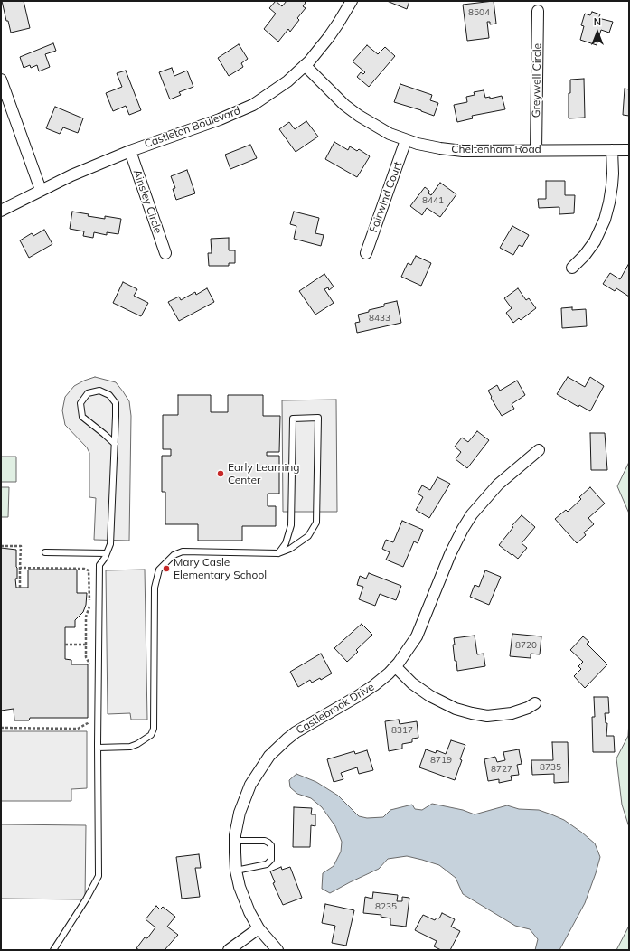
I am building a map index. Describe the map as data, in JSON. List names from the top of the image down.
{
  "streets": {
    "street": [
      "Greywell Circle",
      "Castleton Boulevard",
      "Cheltenham Road",
      "Fairwind Court",
      "Ainsley Circle",
      "Castlebrook Drive"
    ]
  },
  "crossings": [
    ["Greywell Circle", "Cheltenham Road"],
    ["Castleton Boulevard", "Cheltenham Road"],
    ["Castleton Boulevard", "Ainsley Circle"],
    ["Cheltenham Road", "Fairwind Court"]
  ],
  "places": ["Early Learning Center", "Mary Casle Elementary School"],
  "house_numbers": [
    "8504",
    "8441",
    "8433",
    "8720",
    "8317",
    "8719",
    "8735",
    "8727",
    "8235"
  ],
  "north": "top"
}
